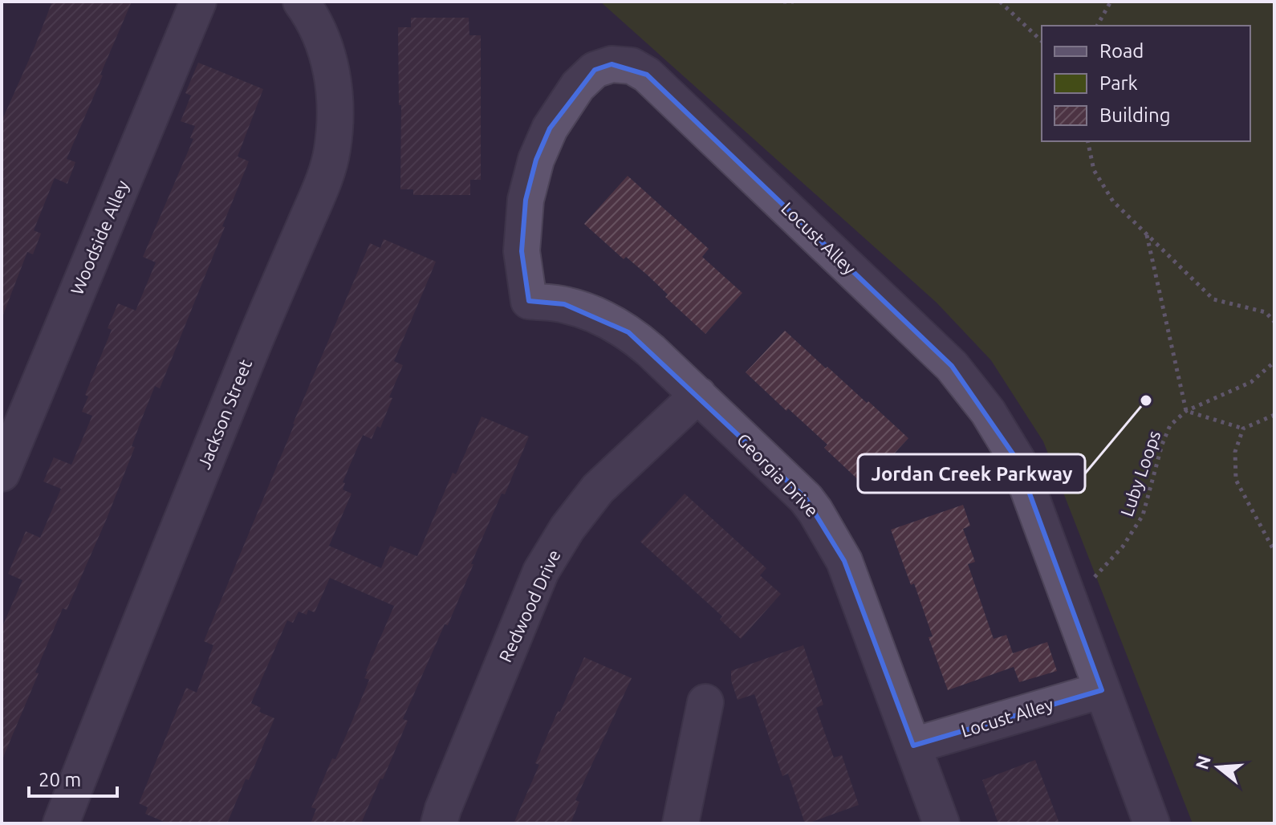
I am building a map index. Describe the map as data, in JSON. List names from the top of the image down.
{
  "streets": {
    "street": [
      "Woodside Alley",
      "Locust Alley",
      "Jackson Street",
      "Georgia Drive",
      "Redwood Drive"
    ],
    "path": ["Luby Loops"]
  },
  "crossings": [
    ["Locust Alley", "Luby Loops"],
    ["Locust Alley", "Georgia Drive"],
    ["Georgia Drive", "Redwood Drive"]
  ],
  "places": ["Jordan Creek Parkway"],
  "legend": ["Road", "Park", "Building"],
  "scale_bar": "20 m",
  "north": "left"
}
